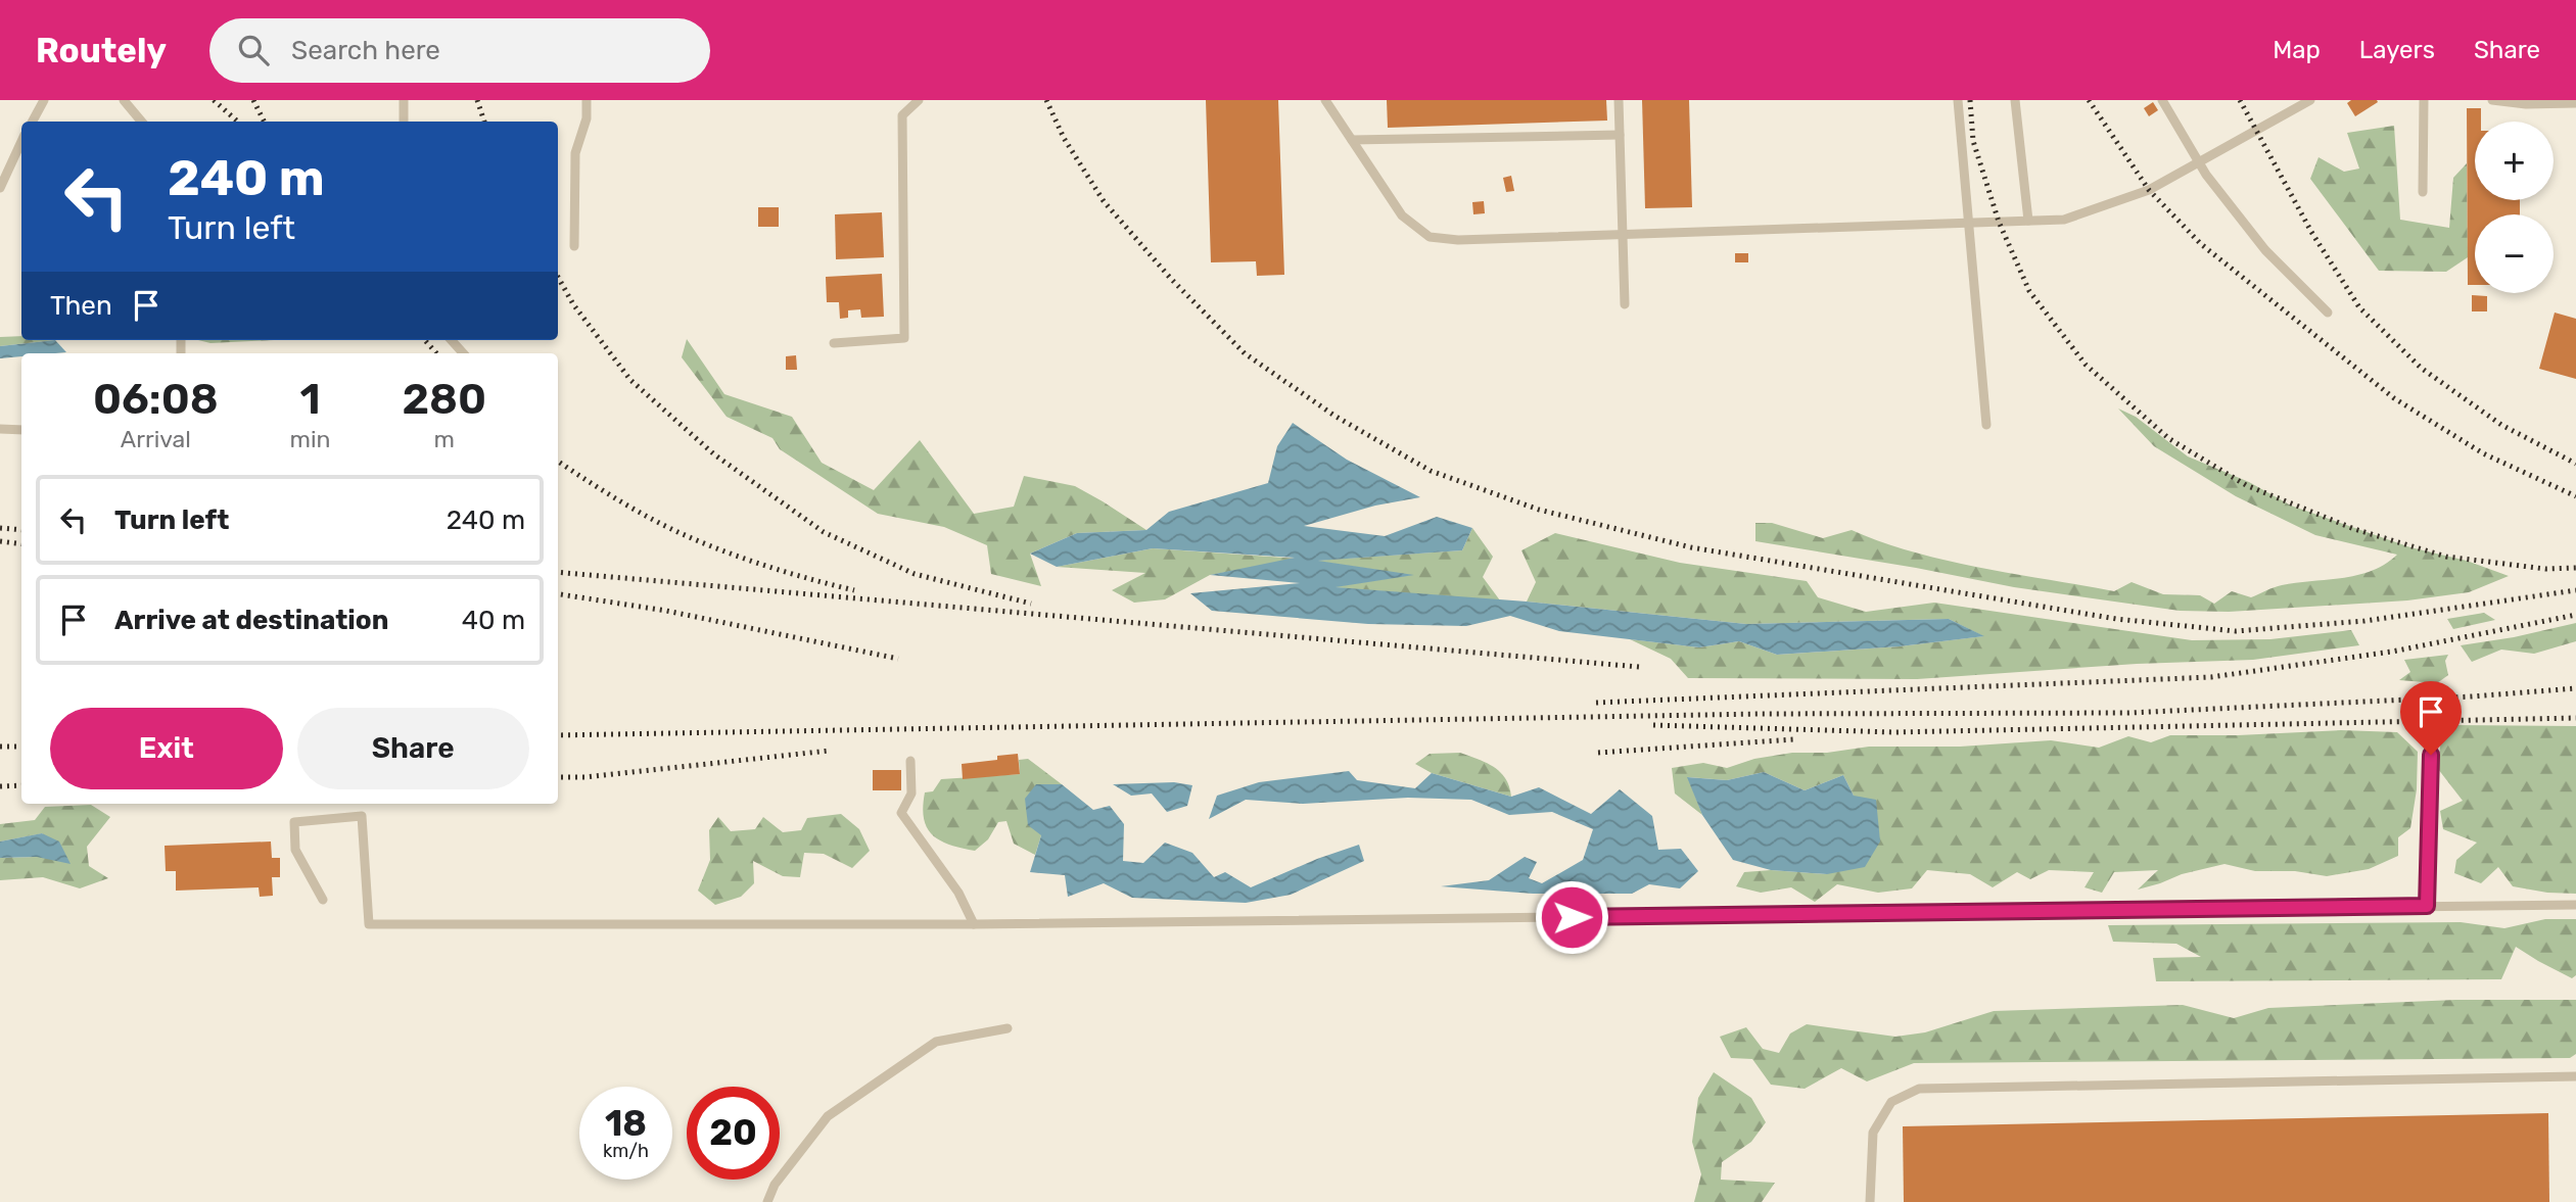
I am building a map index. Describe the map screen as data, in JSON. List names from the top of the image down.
{
  "page": {
    "header": "Routely",
    "search": "Search here",
    "nav": ["Map", "Layers", "Share"],
    "map_buttons": ["+", "−"],
    "turn": ["240 m", "Turn left"],
    "then": "Then",
    "eta": [
      "06:08",
      "Arrival",
      "1",
      "min",
      "280",
      "m"
    ],
    "list": [
      {
        "name": "Turn left",
        "value": "240 m"
      },
      {
        "name": "Arrive at destination",
        "value": "40 m"
      }
    ],
    "buttons": ["Exit", "Share"],
    "speed": "18 km/h",
    "limit": "20"
  }
}
